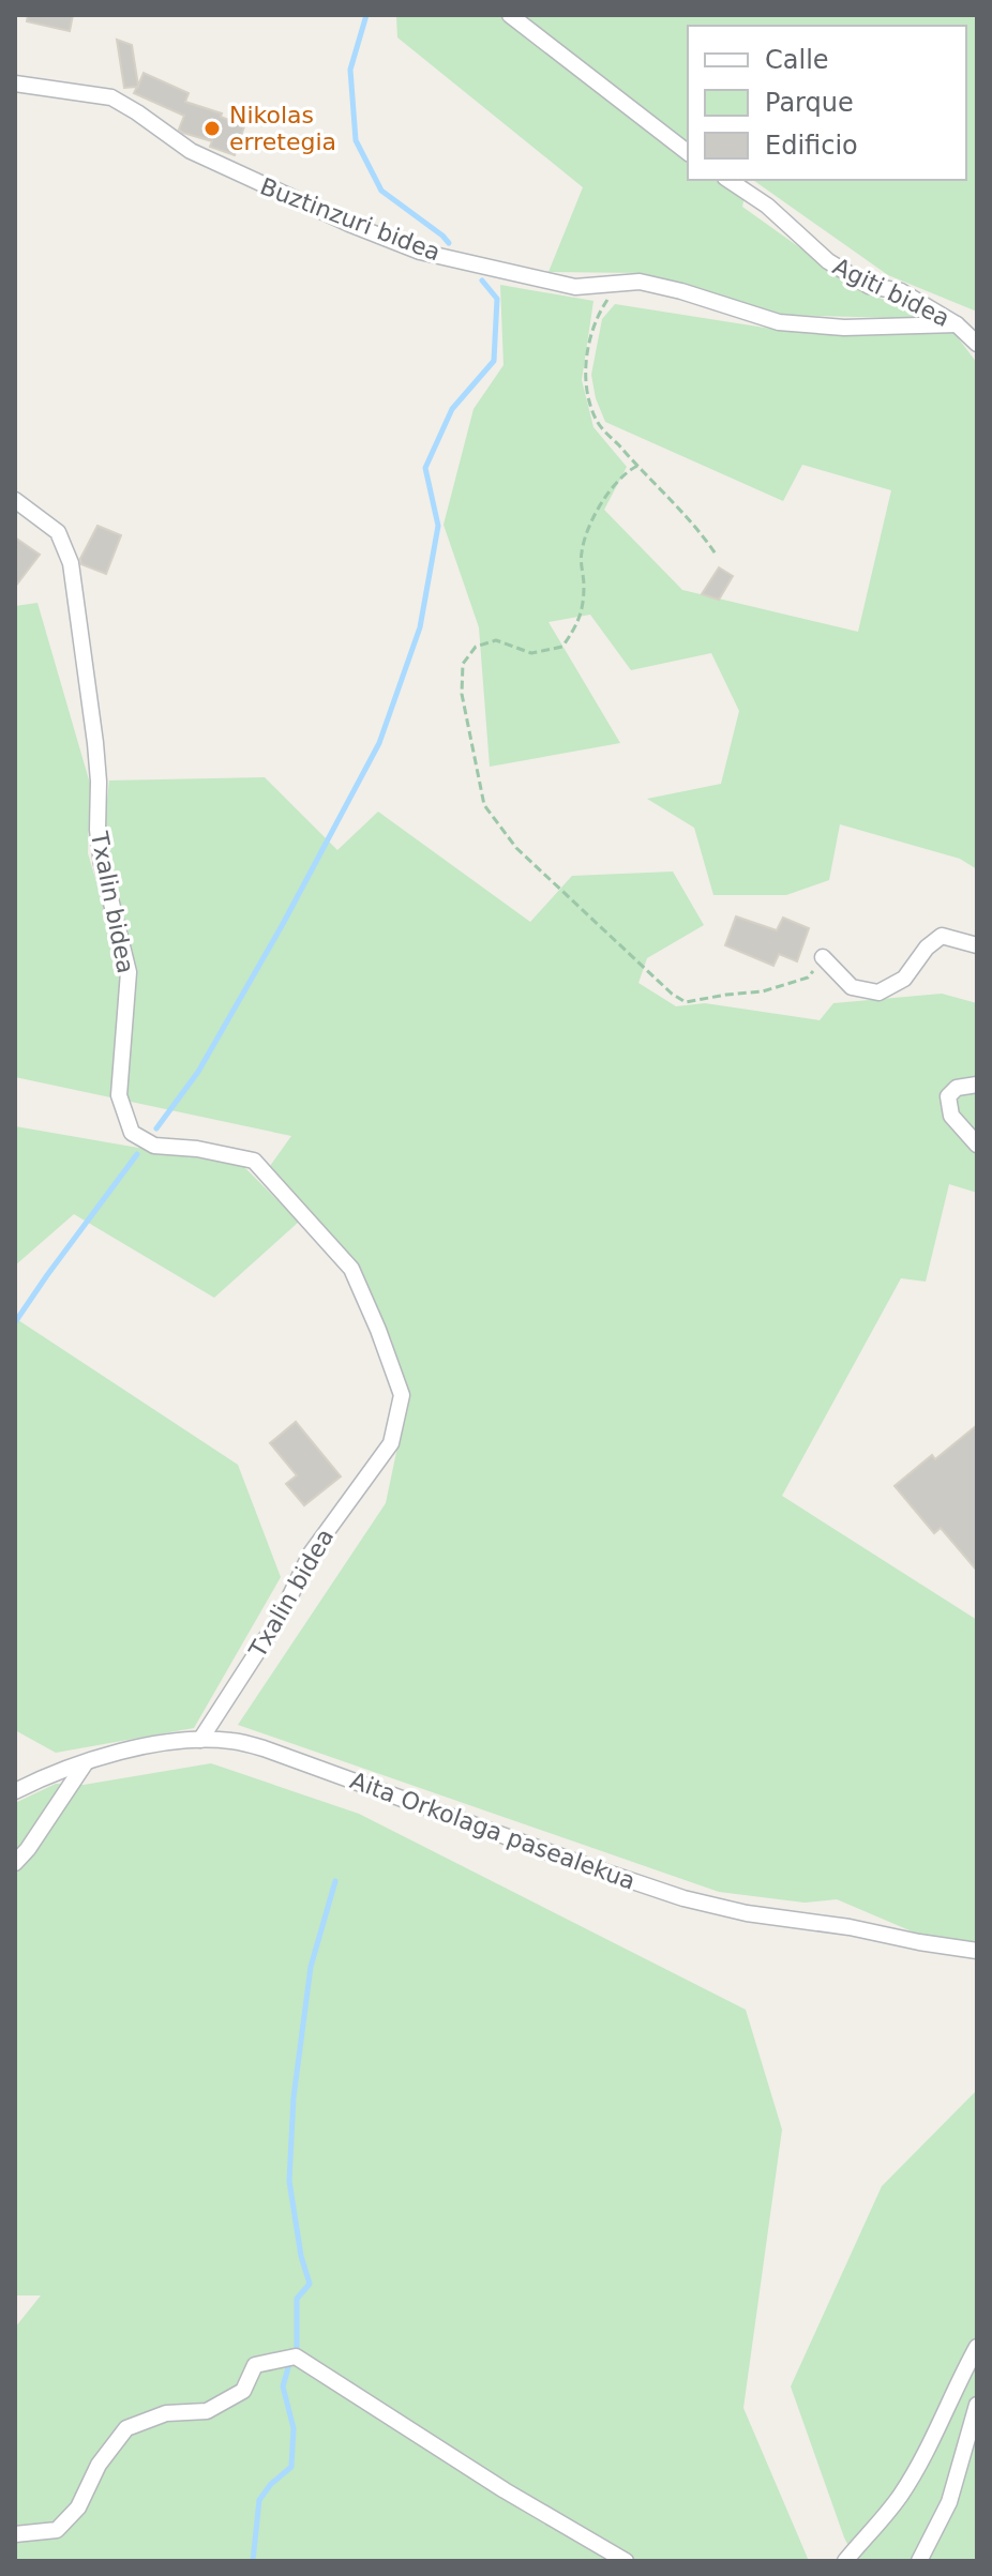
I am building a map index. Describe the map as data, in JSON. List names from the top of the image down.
{
  "streets": {
    "street": [
      "Buztinzuri bidea",
      "Agiti bidea",
      "Txalin bidea",
      "Aita Orkolaga pasealekua"
    ]
  },
  "crossings": [
    ["Buztinzuri bidea", "Agiti bidea"],
    ["Txalin bidea", "Aita Orkolaga pasealekua"]
  ],
  "places": ["Nikolas erretegia"],
  "legend": ["Calle", "Parque", "Edificio"]
}
